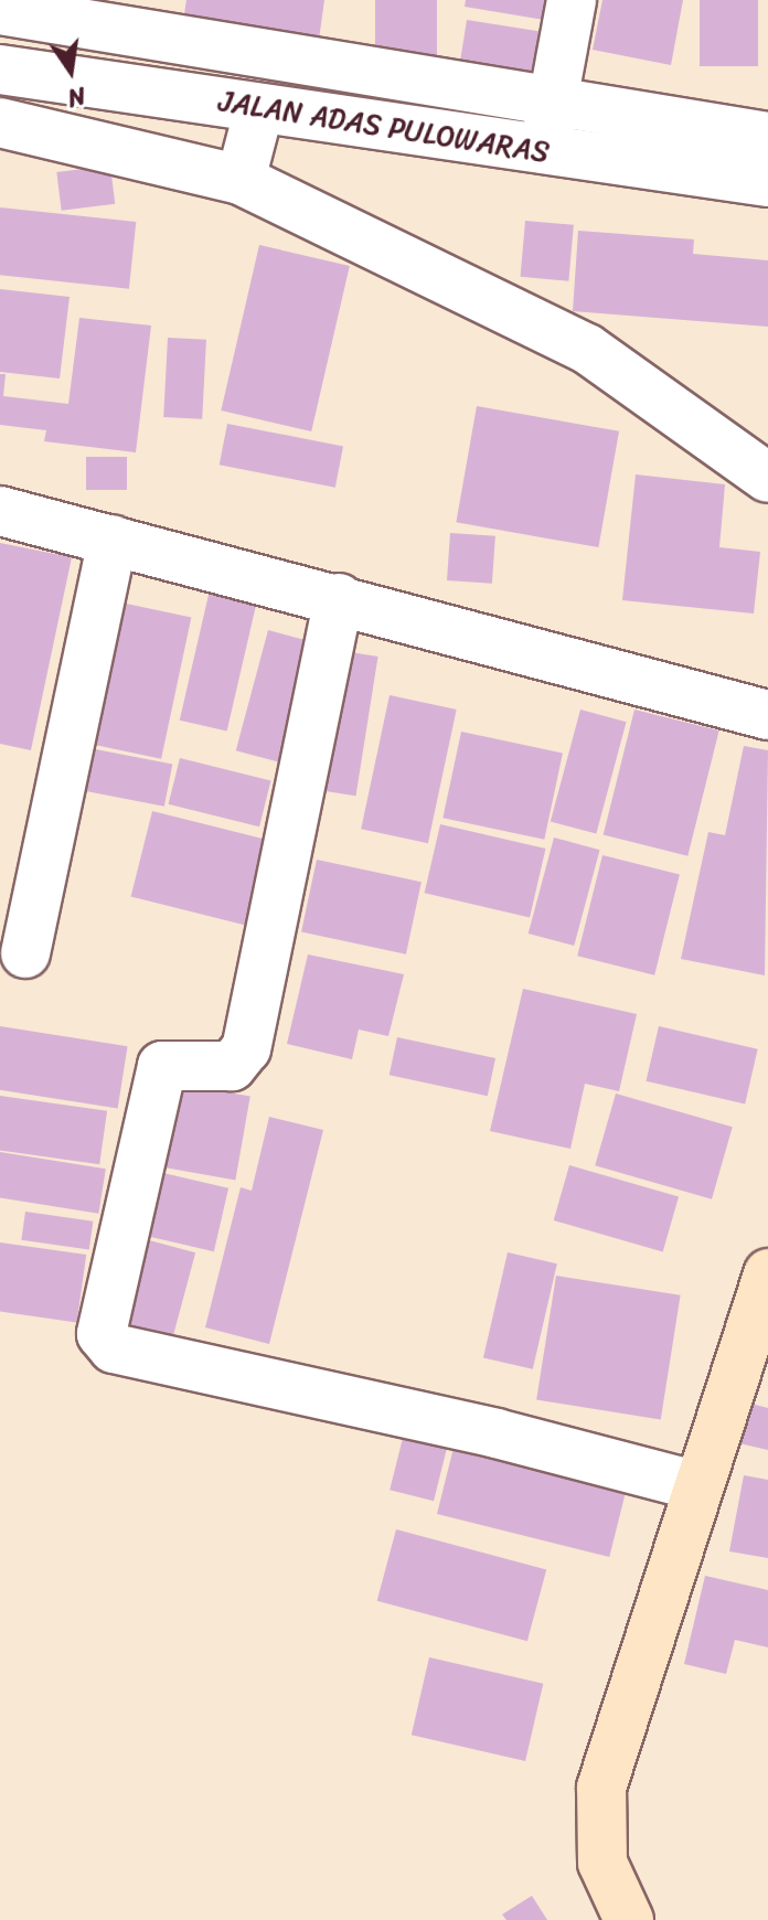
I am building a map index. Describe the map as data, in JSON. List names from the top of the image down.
{
  "streets": {
    "street": ["JALAN ADAS PULOWARAS"]
  },
  "north": "bottom"
}
